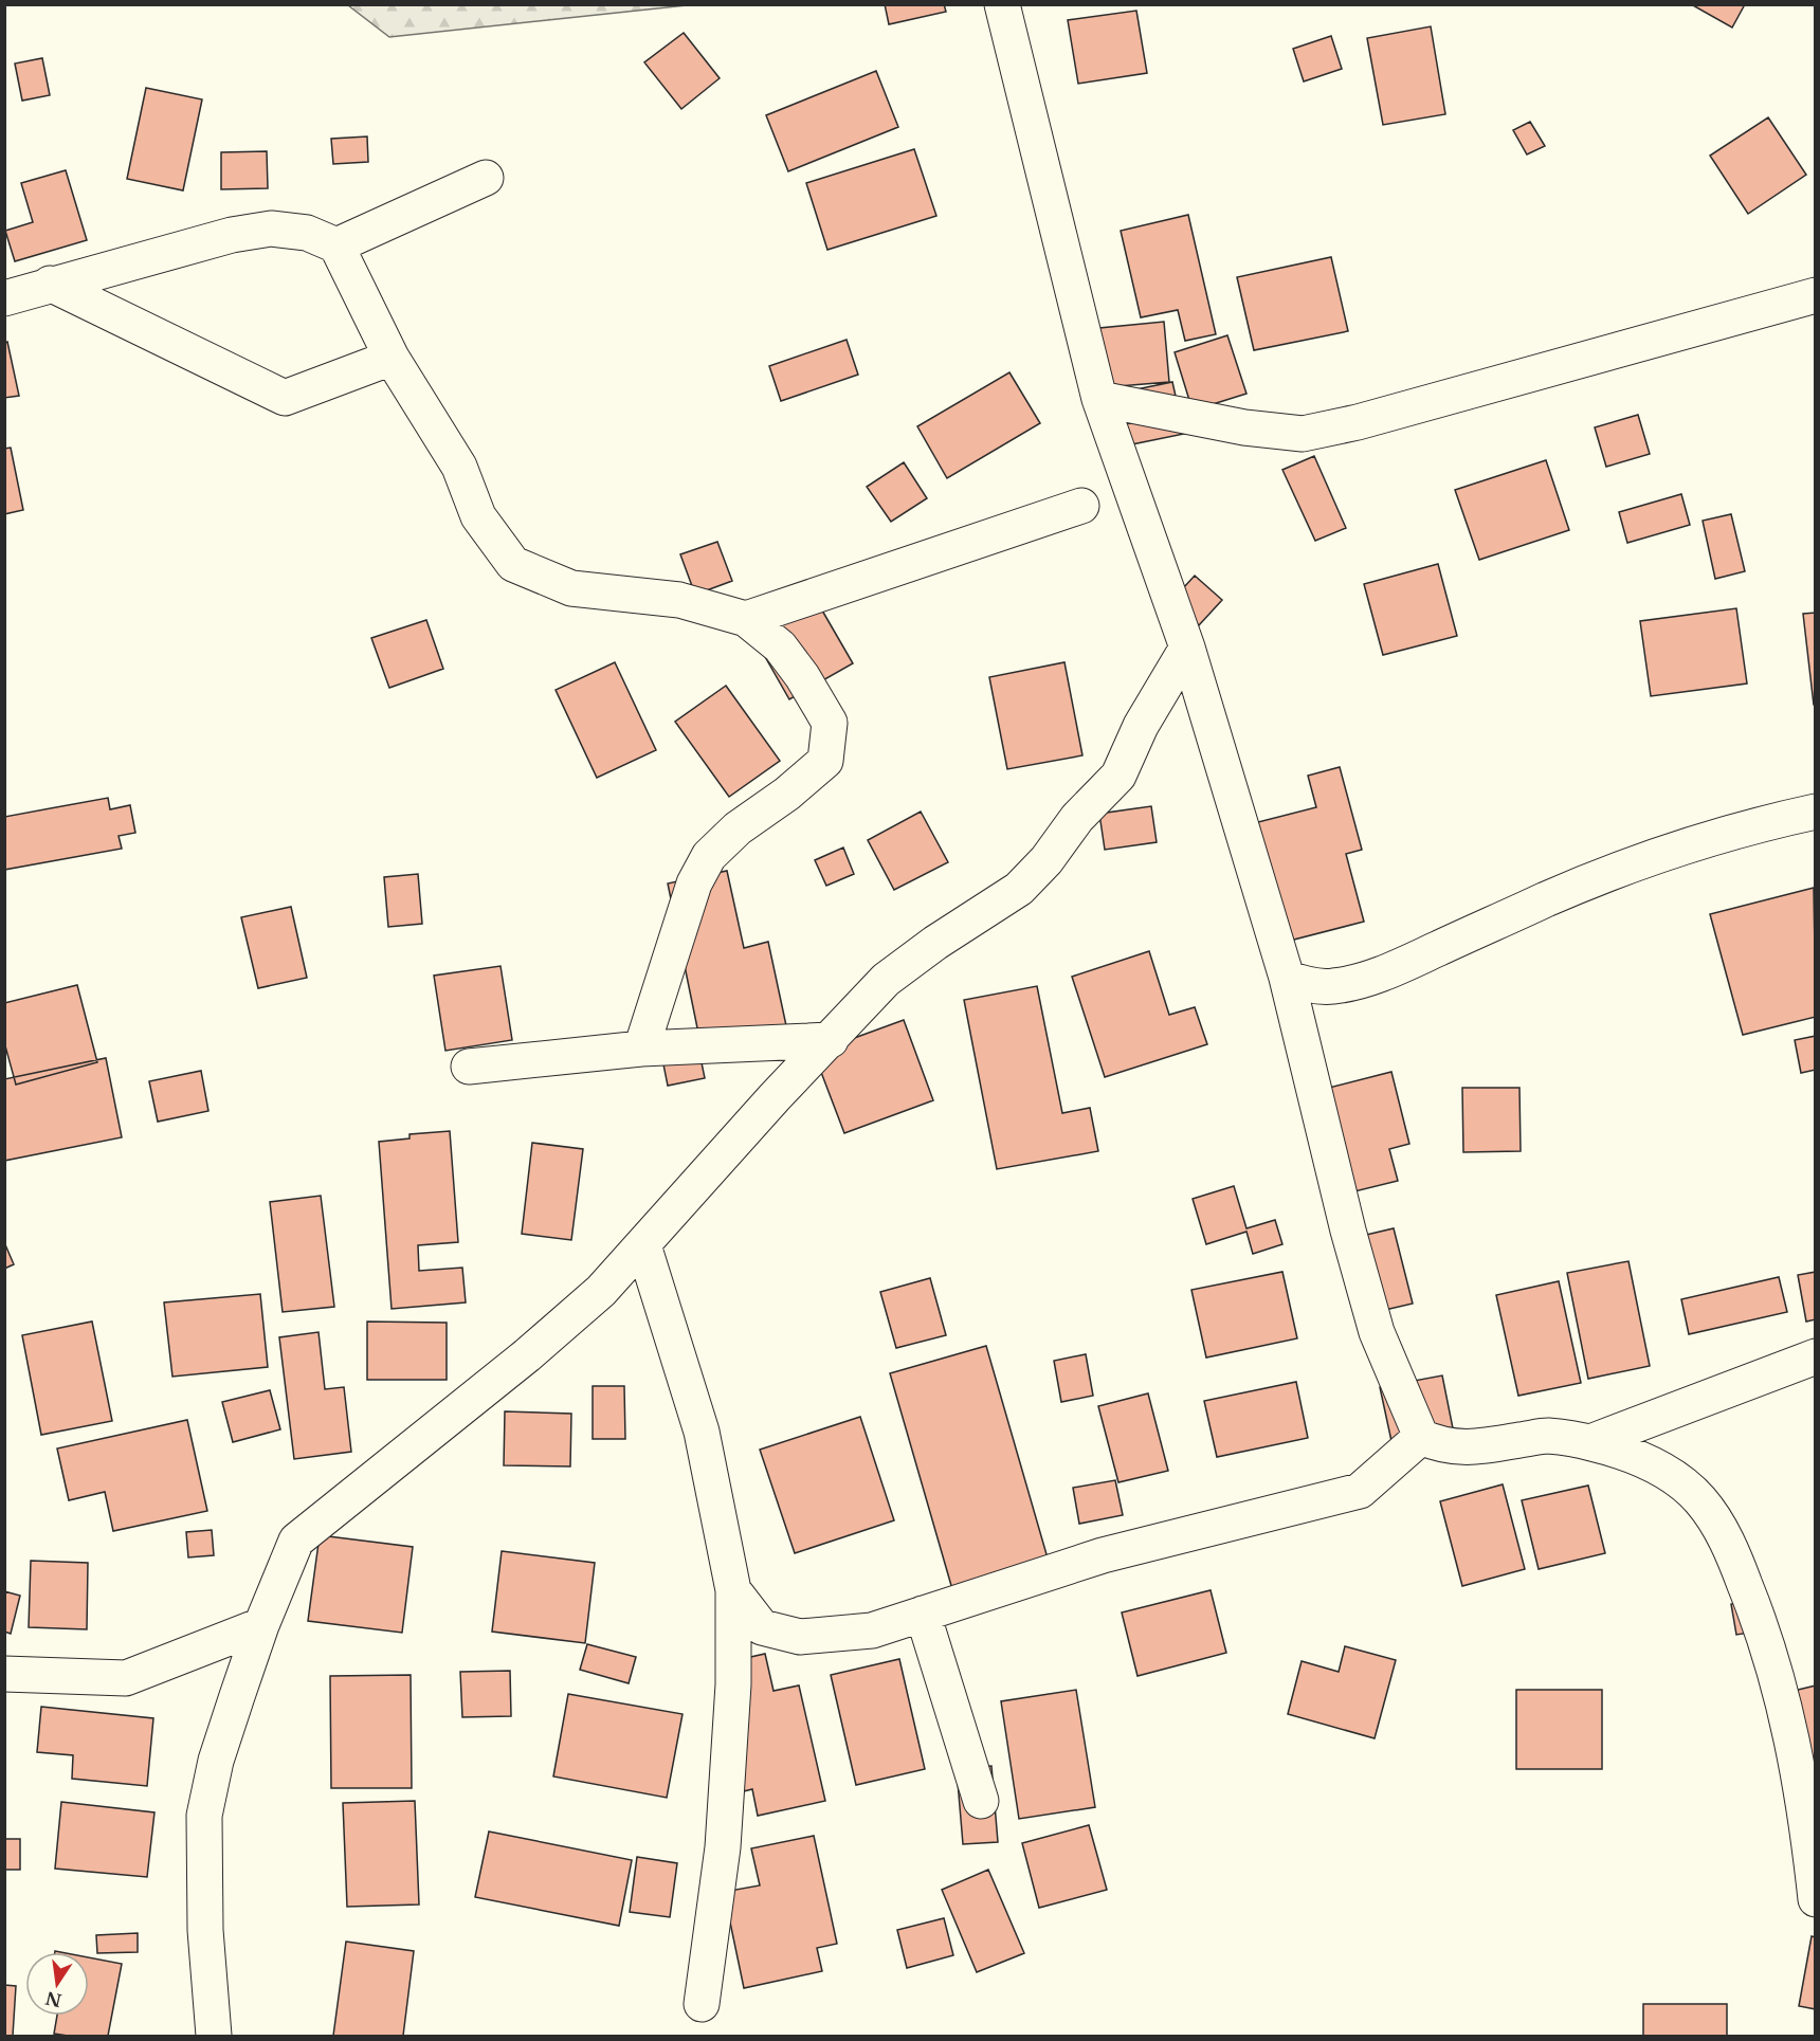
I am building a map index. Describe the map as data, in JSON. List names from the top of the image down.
{
  "north": "bottom"
}
